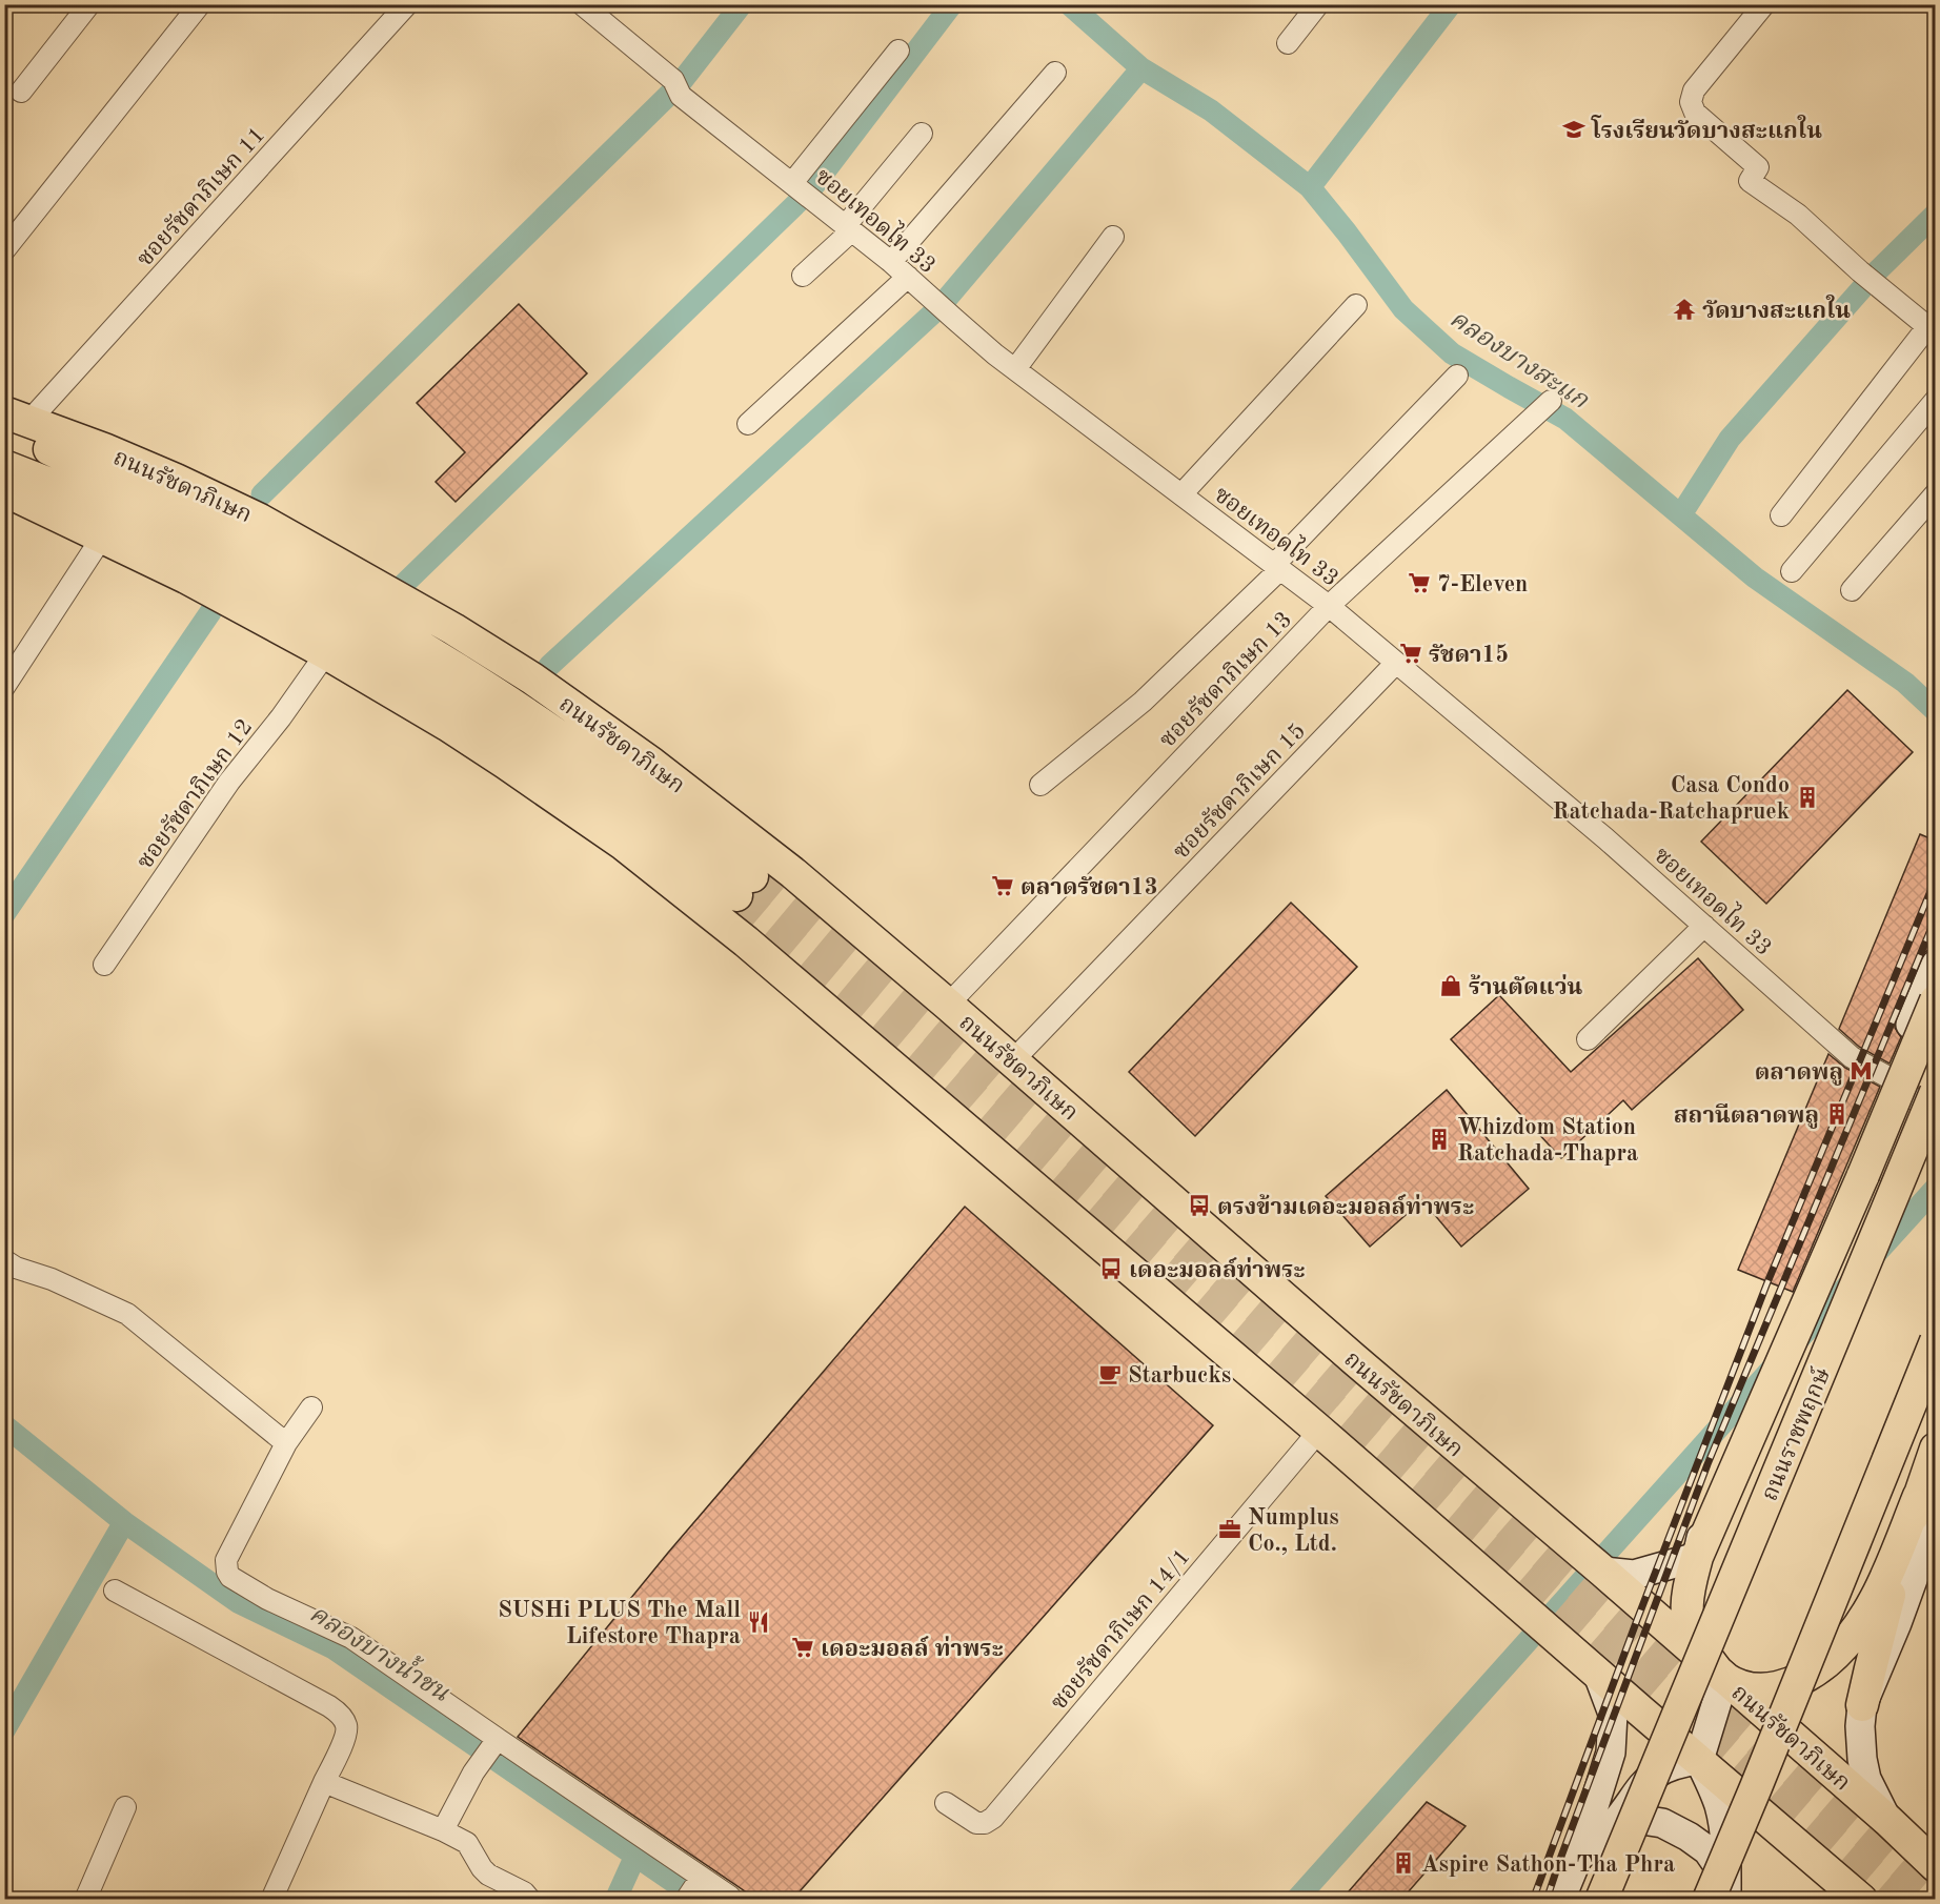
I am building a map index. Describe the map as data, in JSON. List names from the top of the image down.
{
  "streets": {
    "main road": ["ถนนรัชดาภิเษก", "ถนนราชพฤกษ์"],
    "street": [
      "ซอยรัชดาภิเษก 11",
      "ซอยเทอดไท 33",
      "ซอยรัชดาภิเษก 13",
      "ซอยรัชดาภิเษก 15",
      "ซอยรัชดาภิเษก 12",
      "ซอยรัชดาภิเษก 14/1"
    ]
  },
  "crossings": [
    ["ซอยรัชดาภิเษก 11", "ถนนรัชดาภิเษก"],
    ["ซอยเทอดไท 33", "ซอยรัชดาภิเษก 13"],
    ["ซอยเทอดไท 33", "ซอยรัชดาภิเษก 15"],
    ["ถนนรัชดาภิเษก", "ซอยรัชดาภิเษก 13"],
    ["ถนนรัชดาภิเษก", "ซอยรัชดาภิเษก 15"]
  ],
  "water": ["คลองบางสะแก", "คลองบางน้ำชน"],
  "places": {
    "school or university": ["โรงเรียนวัดบางสะแกใน"],
    "temple": ["วัดบางสะแกใน"],
    "supermarket": [
      "7-Eleven",
      "รัชดา15",
      "ตลาดรัชดา13",
      "เดอะมอลล์ ท่าพระ"
    ],
    "building": [
      "Casa Condo Ratchada-Ratchapruek",
      "สถานีตลาดพลู",
      "Whizdom Station Ratchada-Thapra",
      "Aspire Sathon-Tha Phra"
    ],
    "shop": ["ร้านตัดแว่น"],
    "metro station": ["ตลาดพลู"],
    "bus stop": ["ตรงข้ามเดอะมอลล์ท่าพระ", "เดอะมอลล์ท่าพระ"],
    "cafe": ["Starbucks"],
    "office": ["Numplus Co., Ltd."],
    "restaurant": ["SUSHi PLUS The Mall Lifestore Thapra"]
  }
}
